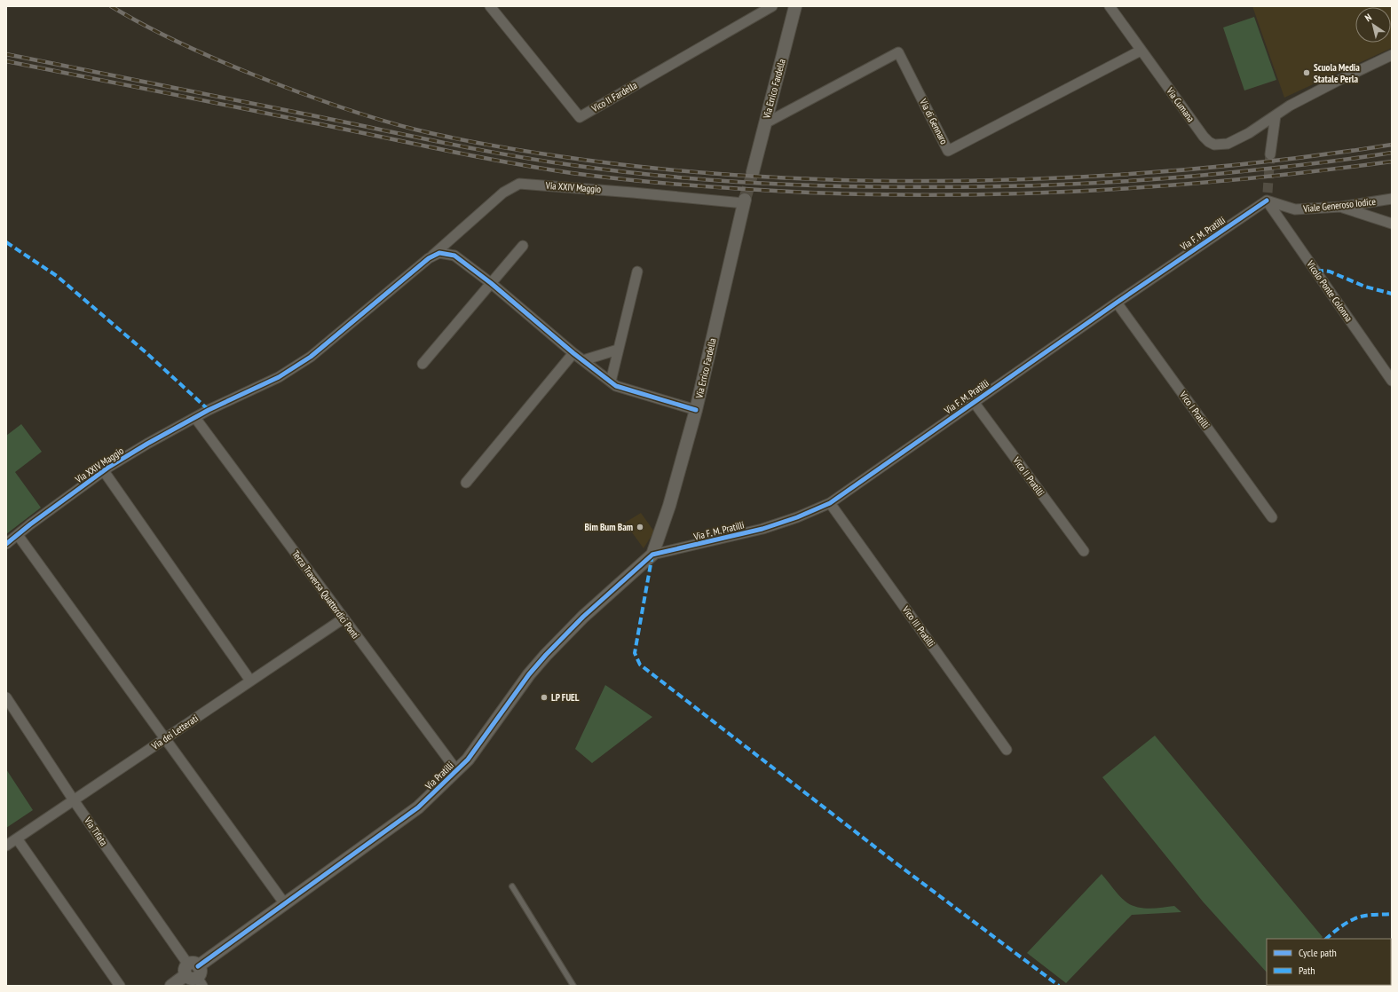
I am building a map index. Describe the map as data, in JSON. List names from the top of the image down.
{
  "streets": {
    "street": [
      "Via Errico Fardella",
      "Vico II Fardella",
      "Via Cumana",
      "Via di Gennaro",
      "Via XXIV Maggio",
      "Viale Generoso Iodice",
      "Via F. M. Pratilli",
      "Vicolo Ponte Colonna",
      "Vico I Pratilli",
      "Vico II Pratilli",
      "Terza Traversa Quattordici Ponti",
      "Vico III Pratilli",
      "Via dei Letterati",
      "Via Pratilli",
      "Via Tifata"
    ]
  },
  "crossings": [
    ["Via Errico Fardella", "Via di Gennaro"],
    ["Via Errico Fardella", "Via XXIV Maggio"],
    ["Via Errico Fardella", "Via F. M. Pratilli"],
    ["Via Errico Fardella", "Via Pratilli"],
    ["Via Cumana", "Via di Gennaro"],
    ["Via XXIV Maggio", "Terza Traversa Quattordici Ponti"],
    ["Viale Generoso Iodice", "Via F. M. Pratilli"],
    ["Viale Generoso Iodice", "Vicolo Ponte Colonna"],
    ["Via F. M. Pratilli", "Vicolo Ponte Colonna"],
    ["Via F. M. Pratilli", "Vico I Pratilli"],
    ["Via F. M. Pratilli", "Vico II Pratilli"],
    ["Via F. M. Pratilli", "Vico III Pratilli"],
    ["Via F. M. Pratilli", "Via Pratilli"],
    ["Terza Traversa Quattordici Ponti", "Via dei Letterati"],
    ["Terza Traversa Quattordici Ponti", "Via Pratilli"],
    ["Via dei Letterati", "Via Tifata"],
    ["Via Pratilli", "Via Tifata"]
  ],
  "places": ["Scuola Media Statale Perla", "Bim Bum Bam", "LP FUEL"],
  "legend": ["Cycle path", "Path"],
  "north": "top left"
}
